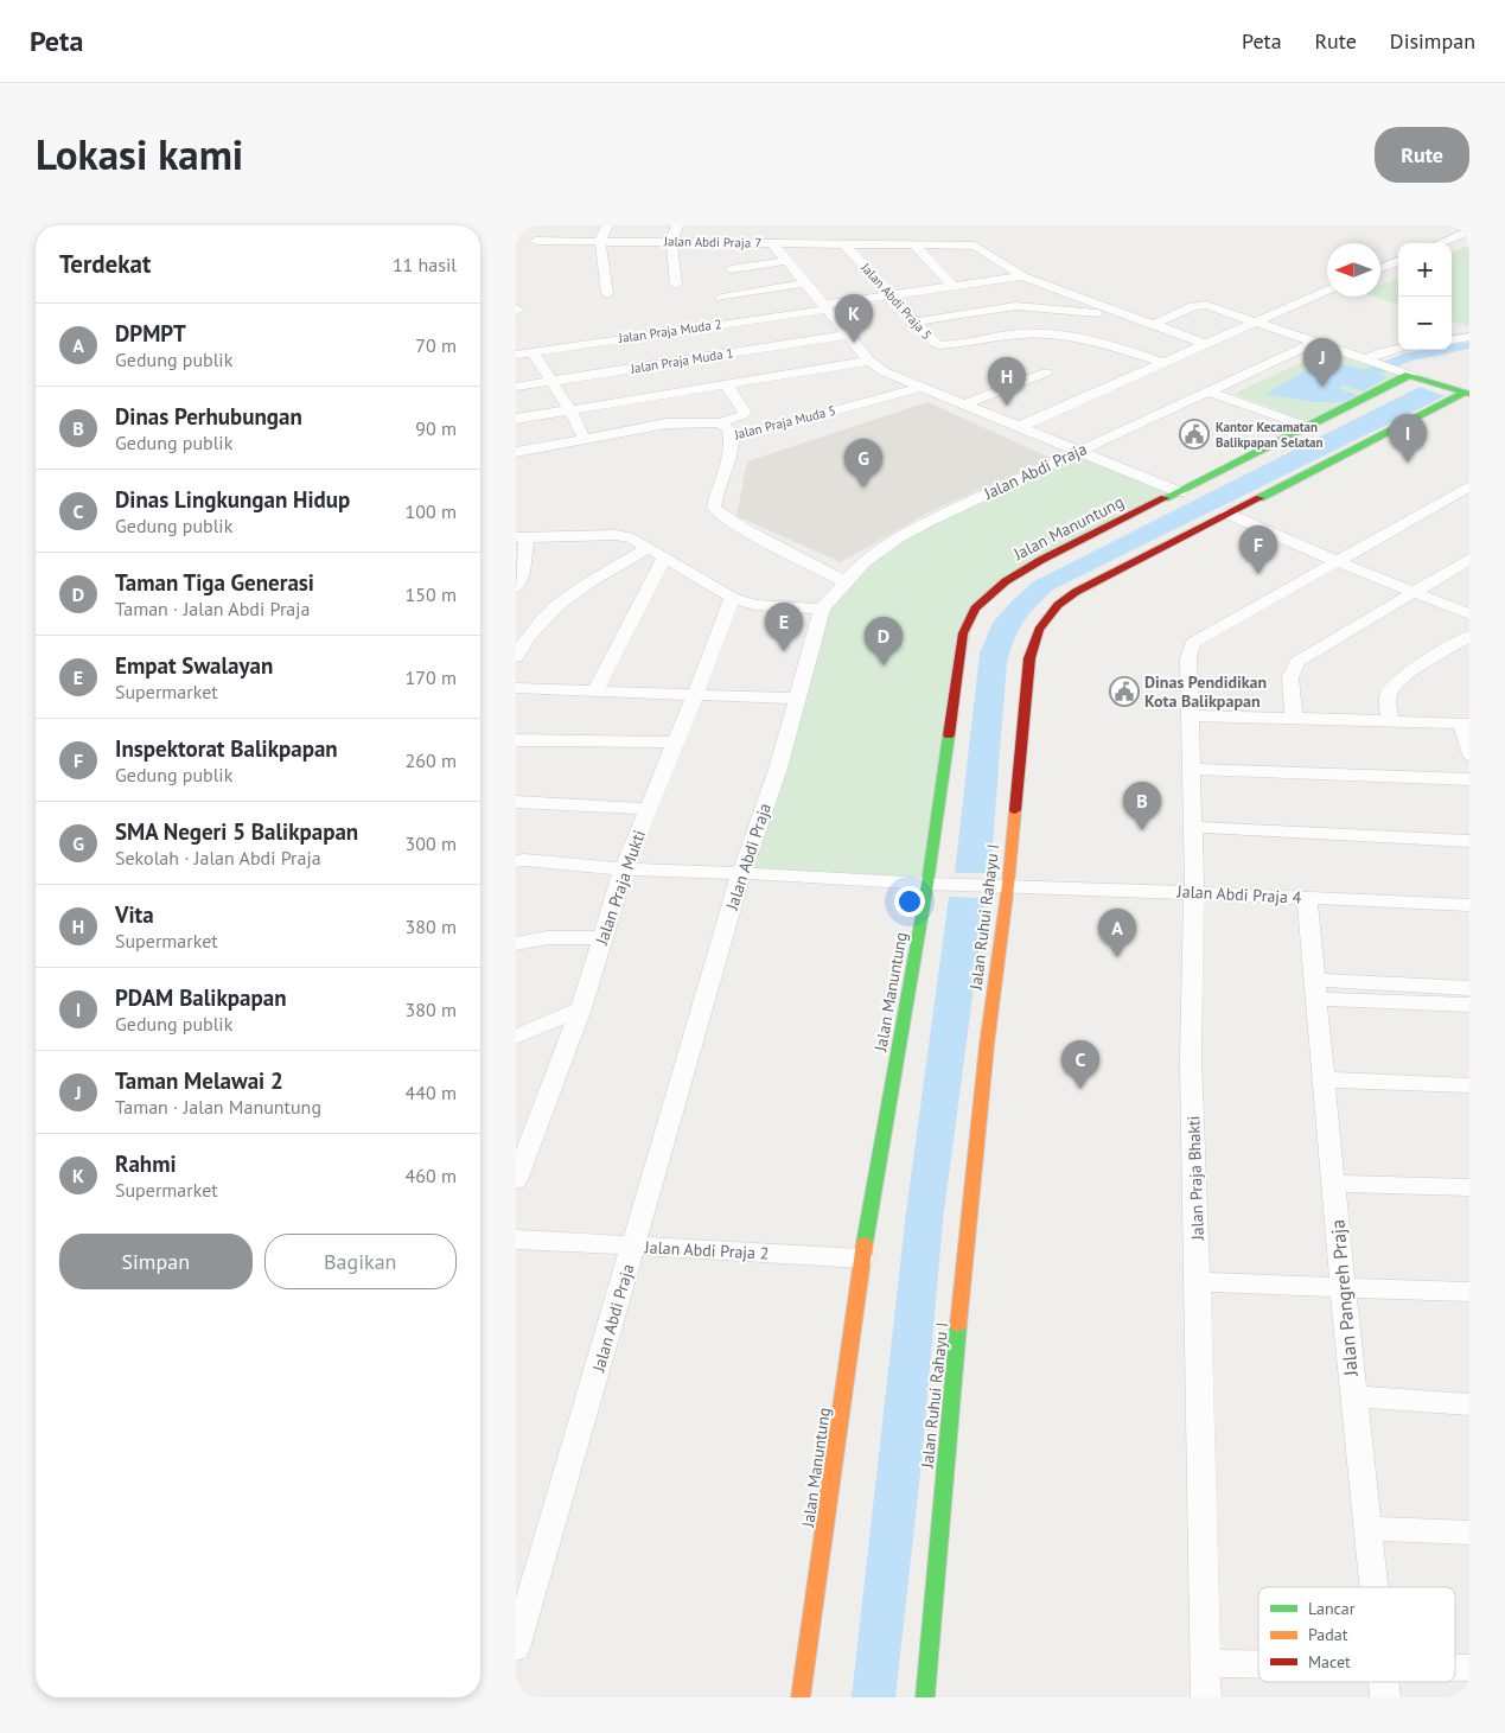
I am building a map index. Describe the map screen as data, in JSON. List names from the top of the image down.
{
  "streets": {
    "street": [
      "Jalan Abdi Praja 7",
      "Jalan Abdi Praja 5",
      "Jalan Praja Muda 2",
      "Jalan Praja Muda 1",
      "Jalan Praja Muda 5",
      "Jalan Abdi Praja",
      "Jalan Manuntung",
      "Jalan Praja Mukti",
      "Jalan Abdi Praja 4",
      "Jalan Ruhui Rahayu I",
      "Jalan Praja Bhakti",
      "Jalan Abdi Praja 2",
      "Jalan Pangreh Praja"
    ]
  },
  "crossings": [
    ["Jalan Abdi Praja 7", "Jalan Praja Muda 2"],
    ["Jalan Abdi Praja 7", "Jalan Praja Muda 1"],
    ["Jalan Abdi Praja 7", "Jalan Praja Muda 5"],
    ["Jalan Abdi Praja 7", "Jalan Abdi Praja"],
    ["Jalan Abdi Praja 7", "Jalan Manuntung"],
    ["Jalan Abdi Praja 5", "Jalan Praja Muda 2"],
    ["Jalan Abdi Praja", "Jalan Abdi Praja 4"],
    ["Jalan Abdi Praja", "Jalan Abdi Praja 2"],
    ["Jalan Manuntung", "Jalan Abdi Praja 4"],
    ["Jalan Manuntung", "Jalan Abdi Praja 2"],
    ["Jalan Praja Mukti", "Jalan Abdi Praja 4"],
    ["Jalan Abdi Praja 4", "Jalan Ruhui Rahayu I"],
    ["Jalan Abdi Praja 4", "Jalan Praja Bhakti"],
    ["Jalan Abdi Praja 4", "Jalan Pangreh Praja"]
  ],
  "places": {
    "public building": ["Kantor Kecamatan Balikpapan Selatan", "Dinas Pendidikan Kota Balikpapan"]
  },
  "legend": ["Lancar", "Padat", "Macet"],
  "north": "left",
  "page": {
    "header": "Peta",
    "nav": ["Peta", "Rute", "Disimpan"],
    "title": "Lokasi kami",
    "buttons": [
      "Rute",
      ["Simpan", "Bagikan"]
    ],
    "heading": ["Terdekat", "11 hasil"],
    "map_buttons": ["+", "−"],
    "pins": [
      "K",
      "J",
      "H",
      "I",
      "G",
      "F",
      "E",
      "D",
      "B",
      "A",
      "C"
    ],
    "list": [
      {
        "mark": "A",
        "name": "DPMPT",
        "note": "Gedung publik",
        "value": "70 m"
      },
      {
        "mark": "B",
        "name": "Dinas Perhubungan",
        "note": "Gedung publik",
        "value": "90 m"
      },
      {
        "mark": "C",
        "name": "Dinas Lingkungan Hidup",
        "note": "Gedung publik",
        "value": "100 m"
      },
      {
        "mark": "D",
        "name": "Taman Tiga Generasi",
        "note": "Taman · Jalan Abdi Praja",
        "value": "150 m"
      },
      {
        "mark": "E",
        "name": "Empat Swalayan",
        "note": "Supermarket",
        "value": "170 m"
      },
      {
        "mark": "F",
        "name": "Inspektorat Balikpapan",
        "note": "Gedung publik",
        "value": "260 m"
      },
      {
        "mark": "G",
        "name": "SMA Negeri 5 Balikpapan",
        "note": "Sekolah · Jalan Abdi Praja",
        "value": "300 m"
      },
      {
        "mark": "H",
        "name": "Vita",
        "note": "Supermarket",
        "value": "380 m"
      },
      {
        "mark": "I",
        "name": "PDAM Balikpapan",
        "note": "Gedung publik",
        "value": "380 m"
      },
      {
        "mark": "J",
        "name": "Taman Melawai 2",
        "note": "Taman · Jalan Manuntung",
        "value": "440 m"
      },
      {
        "mark": "K",
        "name": "Rahmi",
        "note": "Supermarket",
        "value": "460 m"
      }
    ]
  }
}
